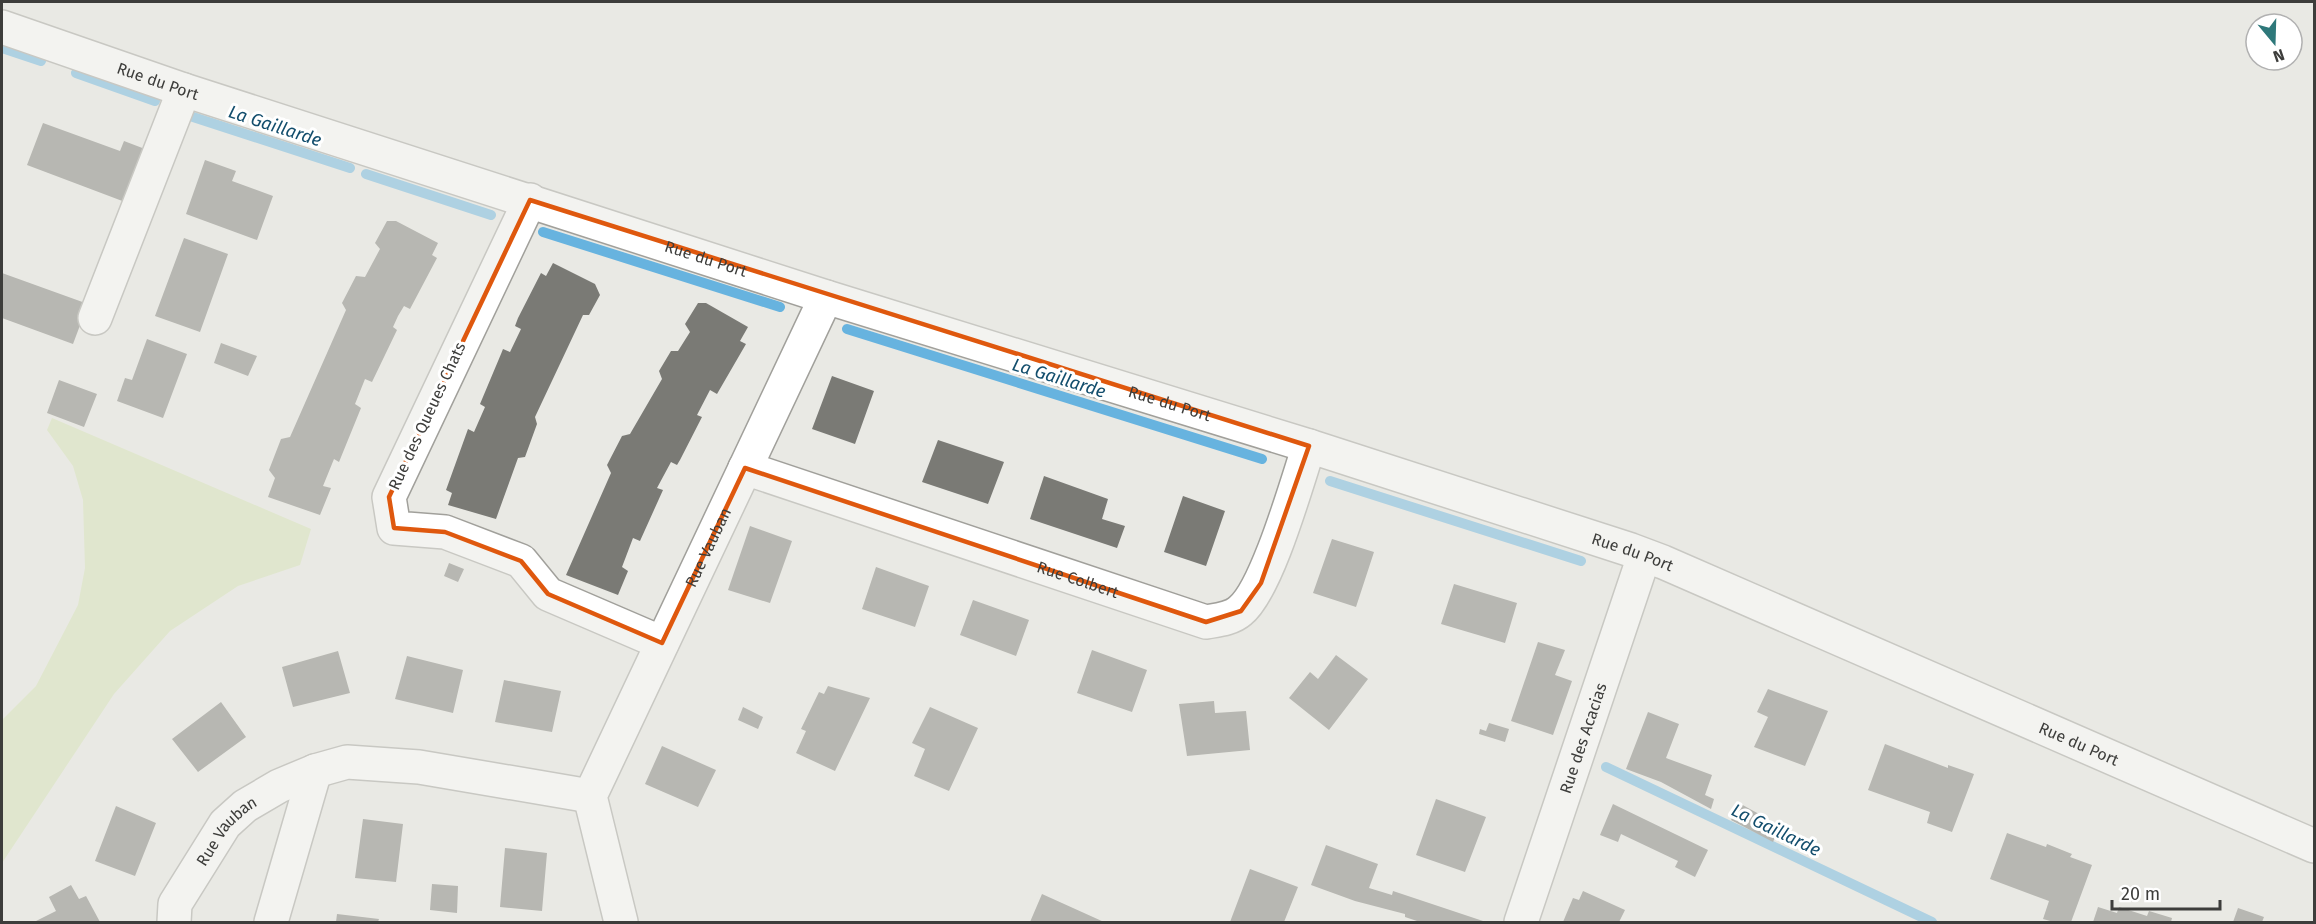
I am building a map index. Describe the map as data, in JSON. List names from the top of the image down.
{
  "streets": {
    "street": [
      "Rue du Port",
      "Rue des Queues Chats",
      "Rue Vauban",
      "Rue Colbert",
      "Rue des Acacias"
    ]
  },
  "crossings": [
    ["Rue du Port", "Rue des Queues Chats"],
    ["Rue du Port", "Rue Vauban"],
    ["Rue du Port", "Rue Colbert"],
    ["Rue du Port", "Rue des Acacias"],
    ["Rue des Queues Chats", "Rue Vauban"],
    ["Rue Vauban", "Rue Colbert"]
  ],
  "water": ["La Gaillarde"],
  "scale_bar": "20 m",
  "north": "bottom"
}
